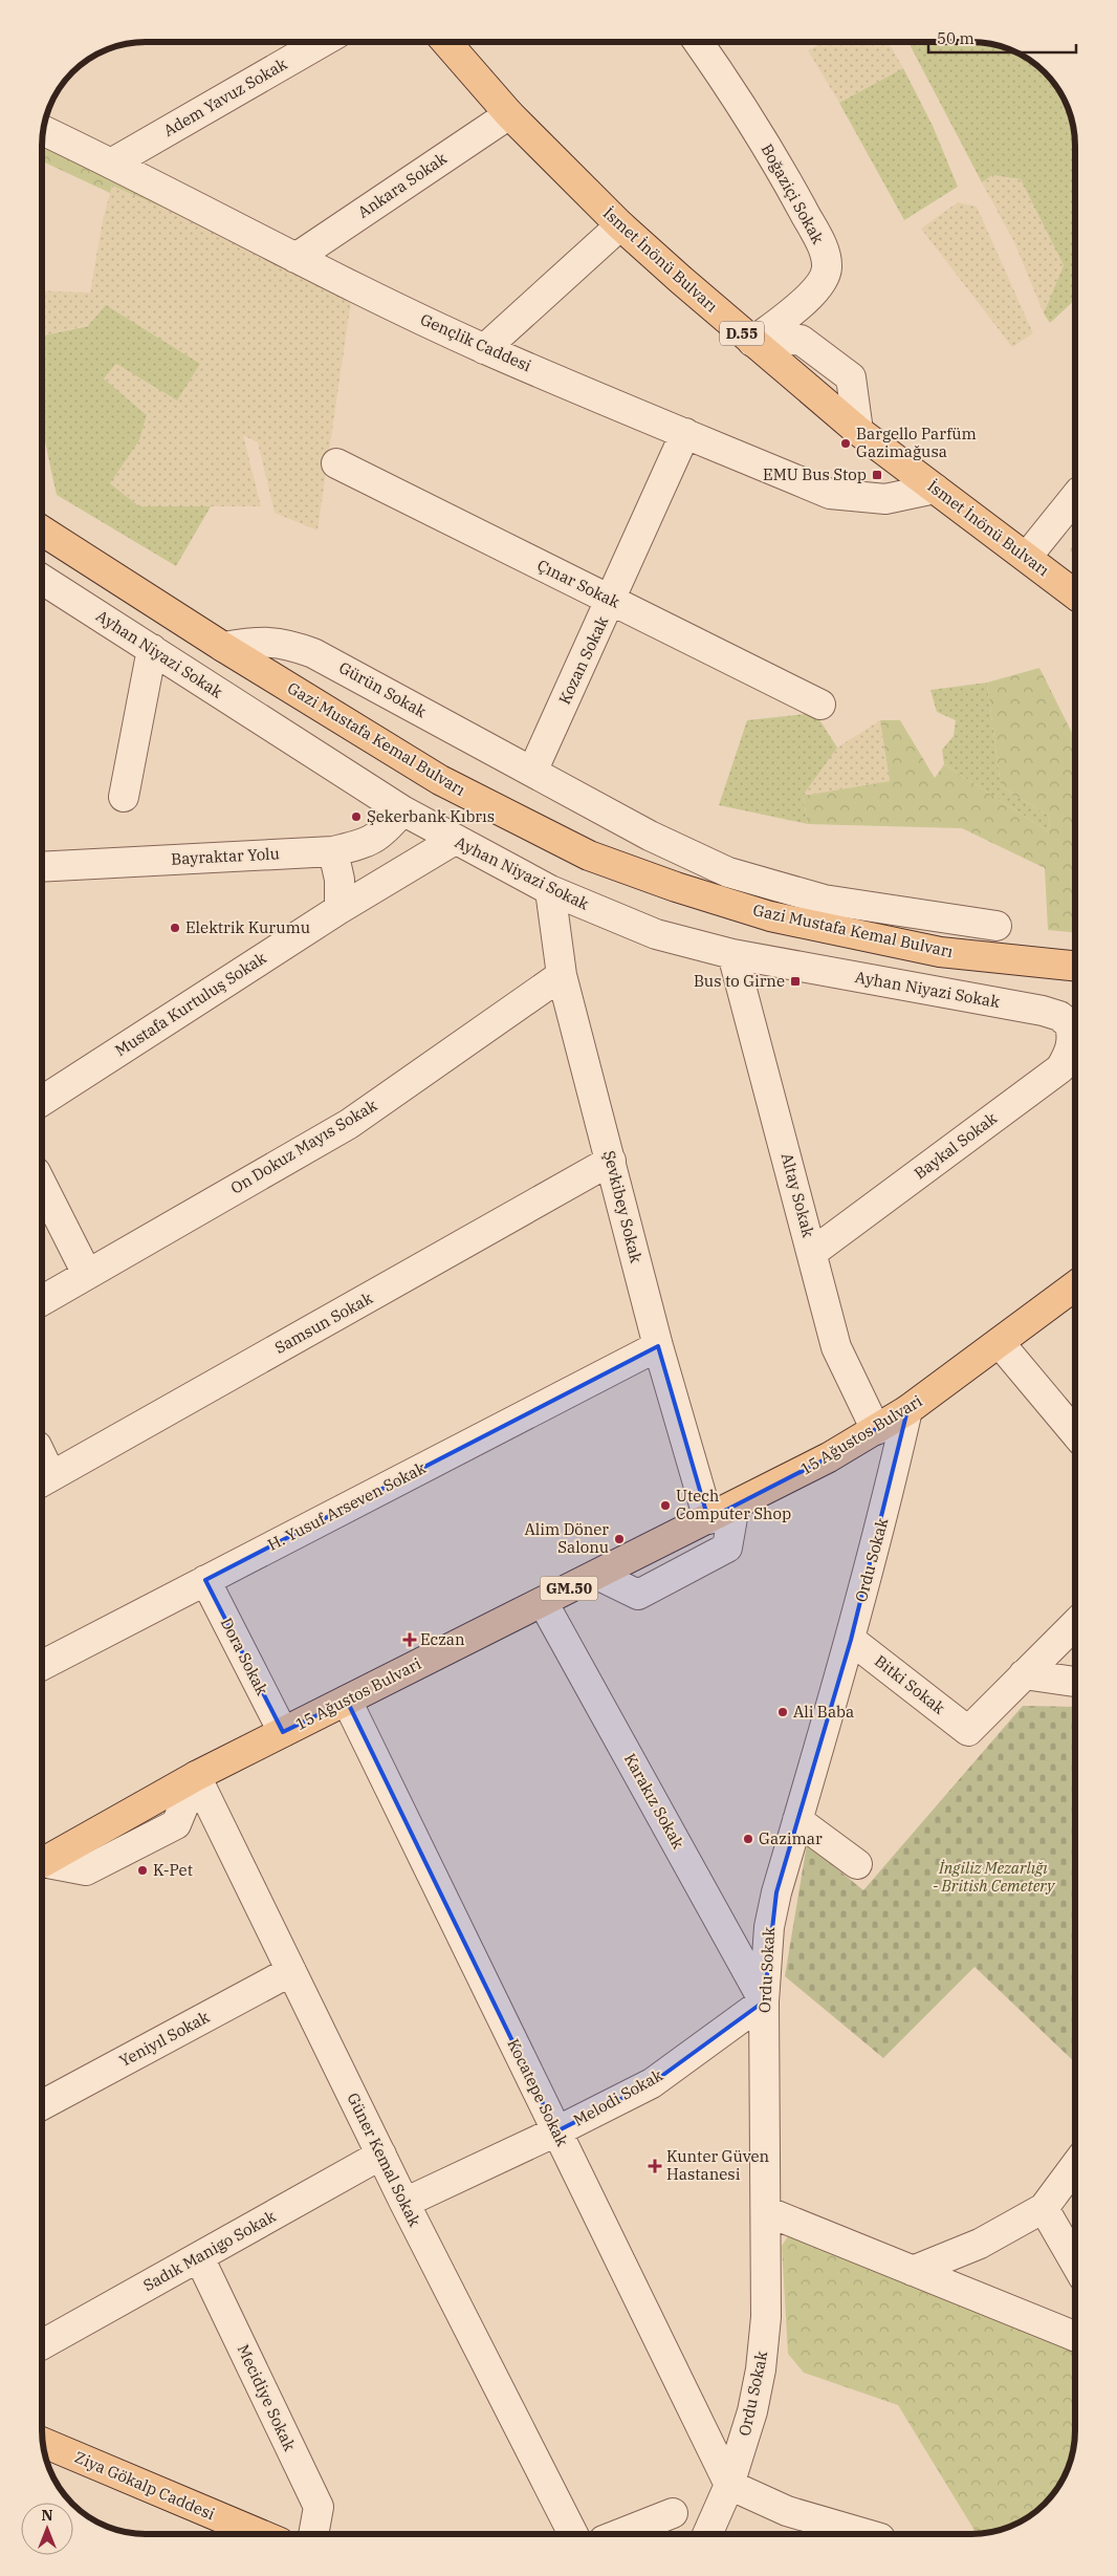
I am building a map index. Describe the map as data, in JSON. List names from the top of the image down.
{
  "streets": {
    "main road": [
      "İsmet İnönü Bulvarı",
      "D.55",
      "Gazi Mustafa Kemal Bulvarı",
      "15 Ağustos Bulvari",
      "GM.50",
      "Ziya Gökalp Caddesi"
    ],
    "street": [
      "Adem Yavuz Sokak",
      "Ankara Sokak",
      "Boğaziçi Sokak",
      "Gençlik Caddesi",
      "Çınar Sokak",
      "Ayhan Niyazi Sokak",
      "Kozan Sokak",
      "Gürün Sokak",
      "Bayraktar Yolu",
      "Mustafa Kurtuluş Sokak",
      "Baykal Sokak",
      "On Dokuz Mayıs Sokak",
      "Altay Sokak",
      "Şevkibey Sokak",
      "Samsun Sokak",
      "H. Yusuf Arseven Sokak",
      "Ordu Sokak",
      "Dora Sokak",
      "Bitki Sokak",
      "Karakız Sokak",
      "Yeniyıl Sokak",
      "Kocatepe Sokak",
      "Melodi Sokak",
      "Güner Kemal Sokak",
      "Sadık Manigo Sokak",
      "Mecidiye Sokak"
    ]
  },
  "crossings": [
    ["Adem Yavuz Sokak", "Gençlik Caddesi"],
    ["Ankara Sokak", "İsmet İnönü Bulvarı"],
    ["Ankara Sokak", "Gençlik Caddesi"],
    ["Boğaziçi Sokak", "İsmet İnönü Bulvarı"],
    ["İsmet İnönü Bulvarı", "Gençlik Caddesi"],
    ["Gençlik Caddesi", "Kozan Sokak"],
    ["Çınar Sokak", "Kozan Sokak"],
    ["Ayhan Niyazi Sokak", "Bayraktar Yolu"],
    ["Ayhan Niyazi Sokak", "Mustafa Kurtuluş Sokak"],
    ["Ayhan Niyazi Sokak", "Baykal Sokak"],
    ["Ayhan Niyazi Sokak", "Altay Sokak"],
    ["Ayhan Niyazi Sokak", "Şevkibey Sokak"],
    ["Kozan Sokak", "Gürün Sokak"],
    ["Gürün Sokak", "Gazi Mustafa Kemal Bulvarı"],
    ["Baykal Sokak", "Altay Sokak"],
    ["On Dokuz Mayıs Sokak", "Şevkibey Sokak"],
    ["Altay Sokak", "15 Ağustos Bulvari"],
    ["Şevkibey Sokak", "Samsun Sokak"],
    ["Şevkibey Sokak", "15 Ağustos Bulvari"],
    ["Şevkibey Sokak", "H. Yusuf Arseven Sokak"],
    ["15 Ağustos Bulvari", "Ordu Sokak"],
    ["15 Ağustos Bulvari", "Dora Sokak"],
    ["15 Ağustos Bulvari", "Karakız Sokak"],
    ["15 Ağustos Bulvari", "Kocatepe Sokak"],
    ["15 Ağustos Bulvari", "Güner Kemal Sokak"],
    ["H. Yusuf Arseven Sokak", "Dora Sokak"],
    ["Ordu Sokak", "Bitki Sokak"],
    ["Ordu Sokak", "Karakız Sokak"],
    ["Ordu Sokak", "Kocatepe Sokak"],
    ["Ordu Sokak", "Melodi Sokak"],
    ["Karakız Sokak", "Melodi Sokak"],
    ["Yeniyıl Sokak", "Güner Kemal Sokak"],
    ["Kocatepe Sokak", "Melodi Sokak"],
    ["Melodi Sokak", "Güner Kemal Sokak"],
    ["Güner Kemal Sokak", "Sadık Manigo Sokak"],
    ["Sadık Manigo Sokak", "Mecidiye Sokak"]
  ],
  "parks": ["İngiliz Mezarlığı - British Cemetery"],
  "places": {
    "other": [
      "Bargello Parfüm Gazimağusa",
      "Şekerbank Kıbrıs",
      "Elektrik Kurumu",
      "Utech Computer Shop",
      "Alim Döner Salonu",
      "Ali Baba",
      "Gazimar",
      "K-Pet"
    ],
    "transit": ["EMU Bus Stop", "Bus to Girne"],
    "health": ["Eczan", "Kunter Güven Hastanesi"]
  },
  "scale_bar": "50 m",
  "north": "top"
}
